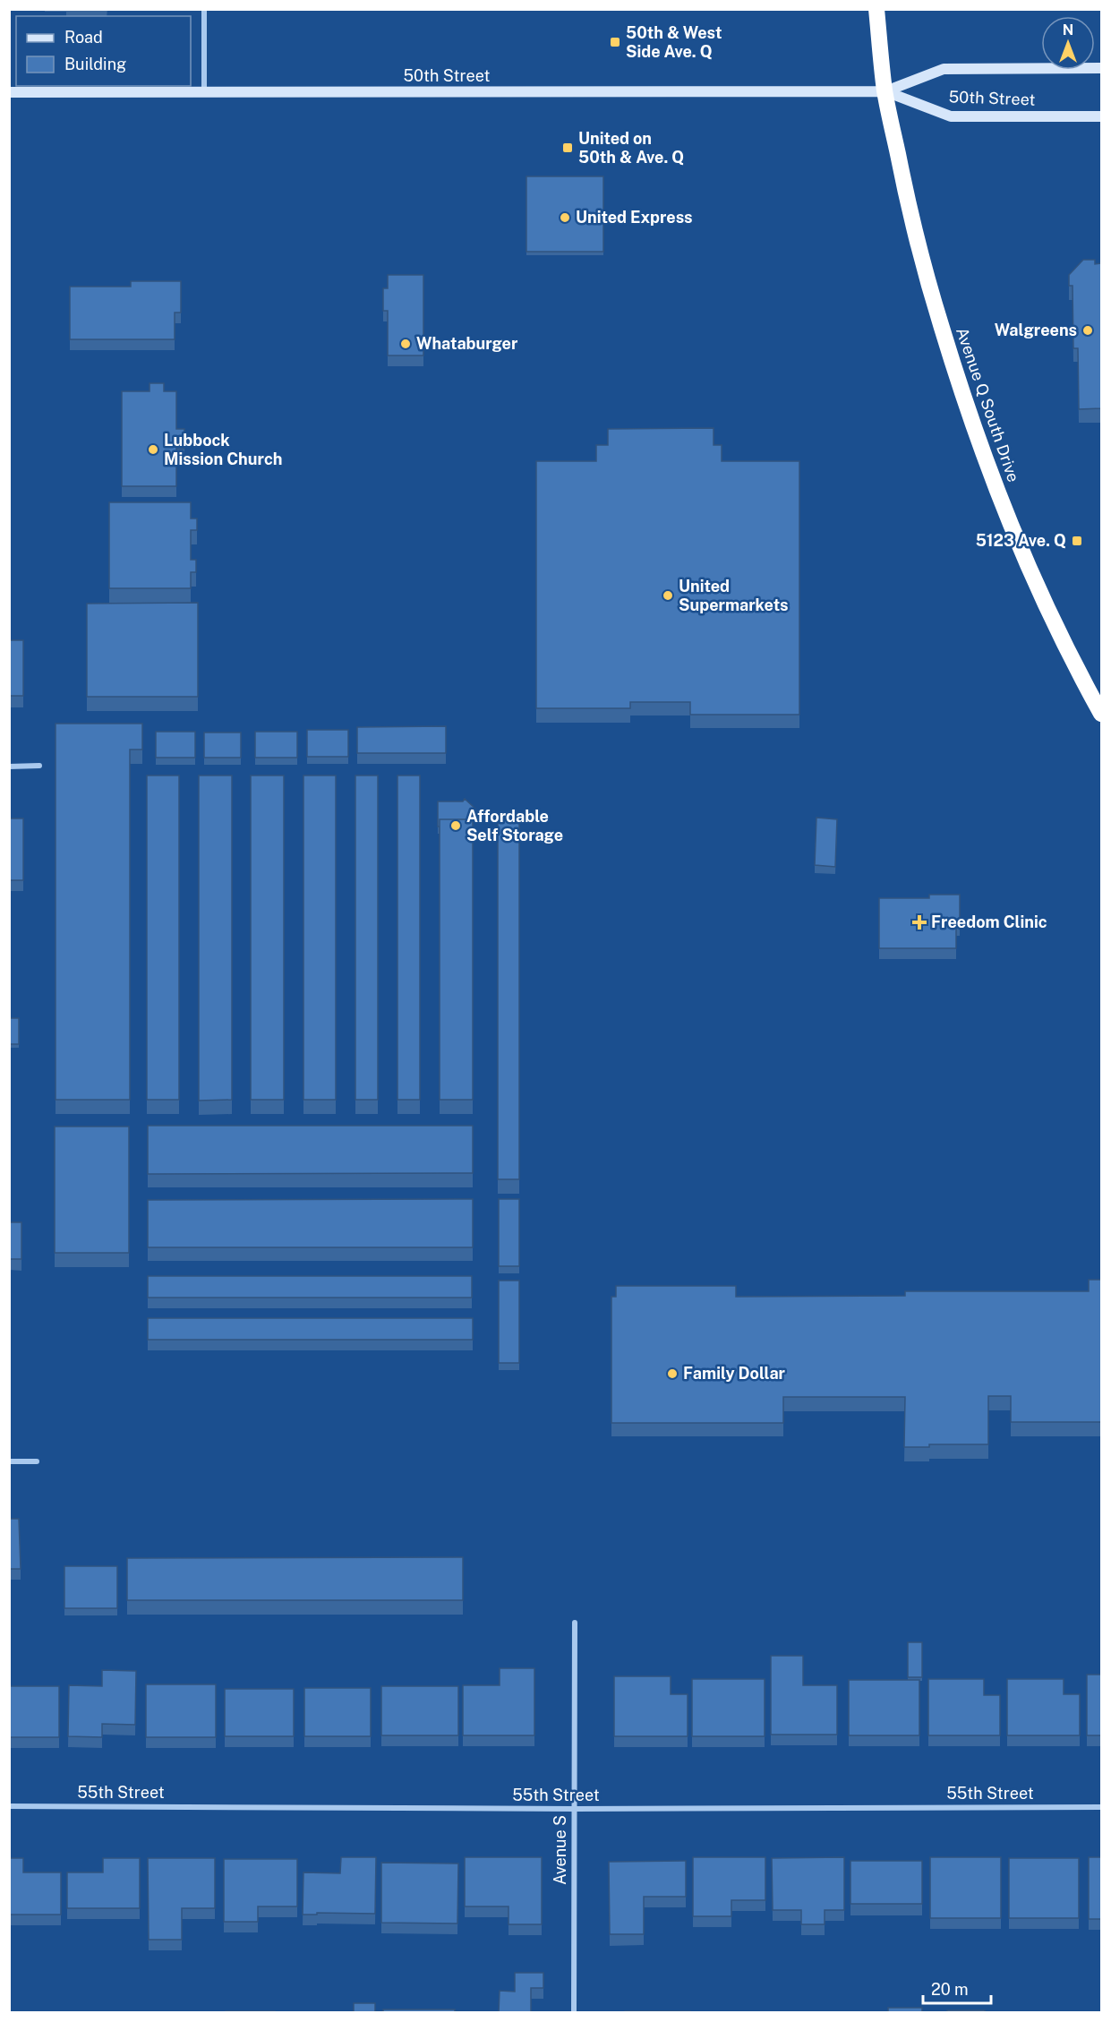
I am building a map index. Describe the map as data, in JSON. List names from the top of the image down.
{
  "streets": {
    "highway": ["Avenue Q South Drive"],
    "main road": ["50th Street"],
    "street": ["55th Street", "Avenue S"]
  },
  "crossings": [
    ["50th Street", "Avenue Q South Drive"],
    ["55th Street", "Avenue S"]
  ],
  "places": {
    "transit": ["50th & West Side Ave. Q", "United on 50th & Ave. Q", "5123 Ave. Q"],
    "other": [
      "United Express",
      "Walgreens",
      "Whataburger",
      "Lubbock Mission Church",
      "United Supermarkets",
      "Affordable Self Storage",
      "Family Dollar"
    ],
    "health": ["Freedom Clinic"]
  },
  "legend": ["Road", "Building"],
  "scale_bar": "20 m",
  "north": "top"
}
